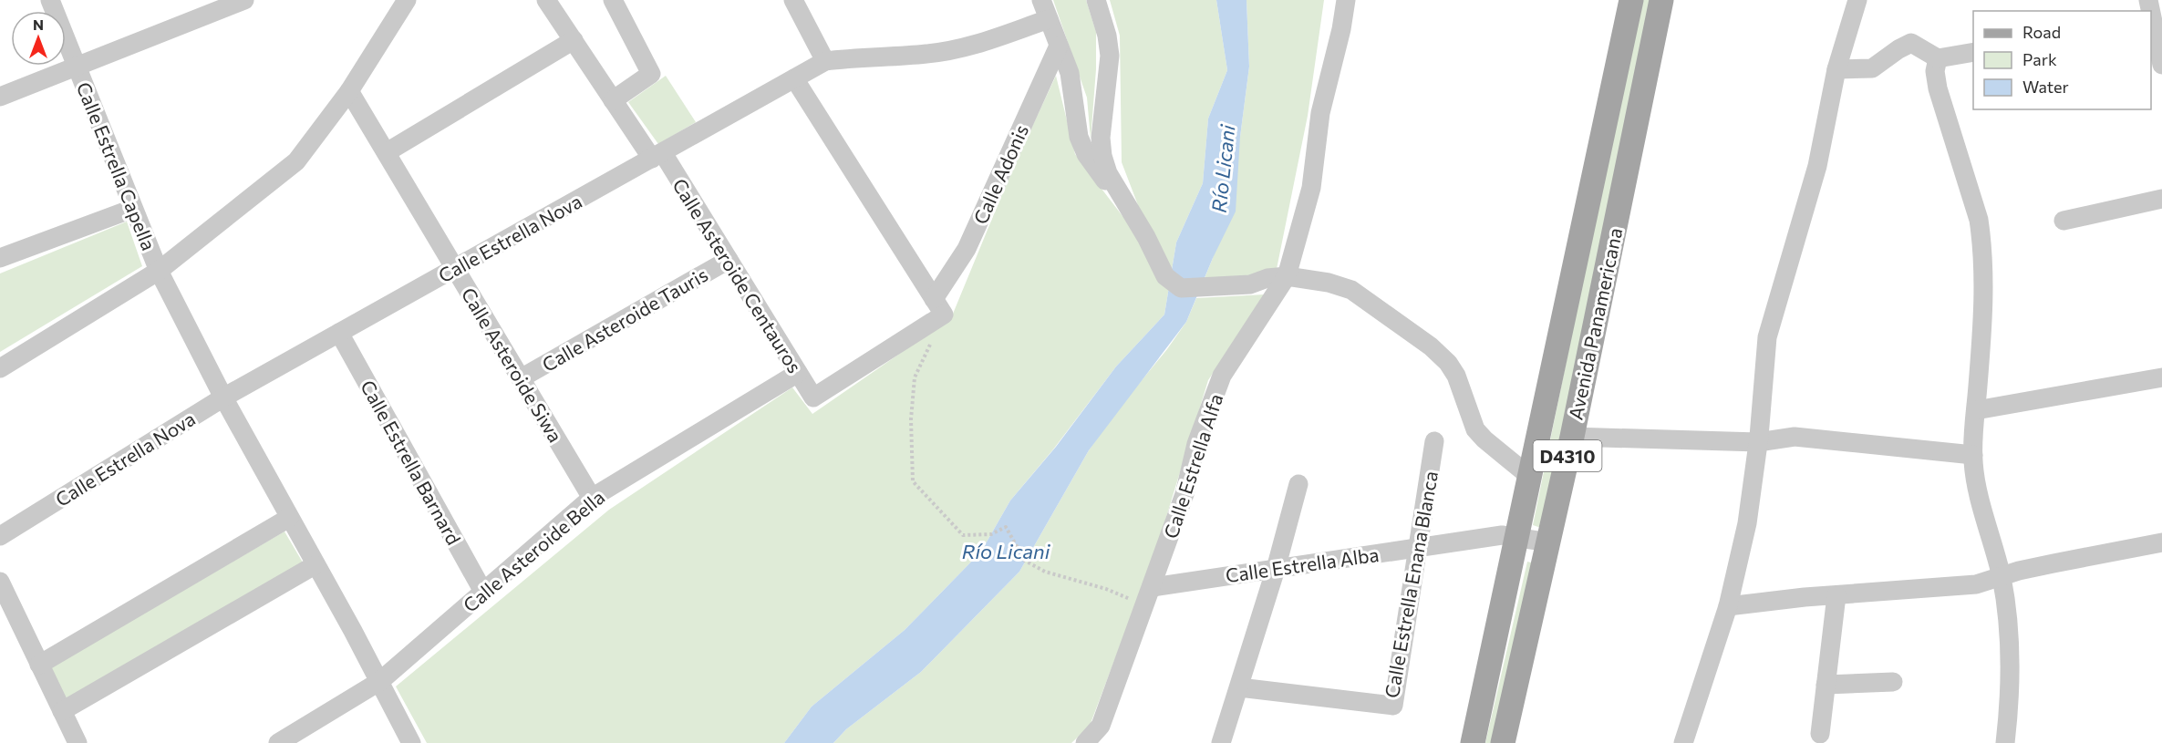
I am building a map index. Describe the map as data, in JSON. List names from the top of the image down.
{
  "streets": {
    "main road": ["Avenida Panamericana", "D4310"],
    "street": [
      "Calle Estrella Capella",
      "Calle Adonis",
      "Calle Estrella Nova",
      "Calle Asteroide Centauros",
      "Calle Asteroide Tauris",
      "Calle Asteroide Siwa",
      "Calle Estrella Barnard",
      "Calle Estrella Alfa",
      "Calle Asteroide Bella",
      "Calle Estrella Alba",
      "Calle Estrella Enana Blanca"
    ]
  },
  "crossings": [
    ["Calle Estrella Capella", "Calle Estrella Nova"],
    ["Calle Estrella Capella", "Calle Asteroide Bella"],
    ["Calle Adonis", "Calle Asteroide Centauros"],
    ["Calle Estrella Nova", "Calle Asteroide Centauros"],
    ["Calle Estrella Nova", "Calle Asteroide Siwa"],
    ["Calle Estrella Nova", "Calle Estrella Barnard"],
    ["Calle Asteroide Centauros", "Calle Asteroide Tauris"],
    ["Calle Asteroide Centauros", "Calle Asteroide Bella"],
    ["Calle Asteroide Tauris", "Calle Asteroide Siwa"],
    ["Avenida Panamericana", "Calle Estrella Alba"],
    ["Calle Asteroide Siwa", "Calle Asteroide Bella"],
    ["Calle Estrella Barnard", "Calle Asteroide Bella"],
    ["Calle Estrella Alfa", "Calle Estrella Alba"],
    ["Calle Estrella Alba", "Calle Estrella Enana Blanca"]
  ],
  "water": ["Río Licani"],
  "legend": ["Road", "Park", "Water"],
  "north": "top"
}
